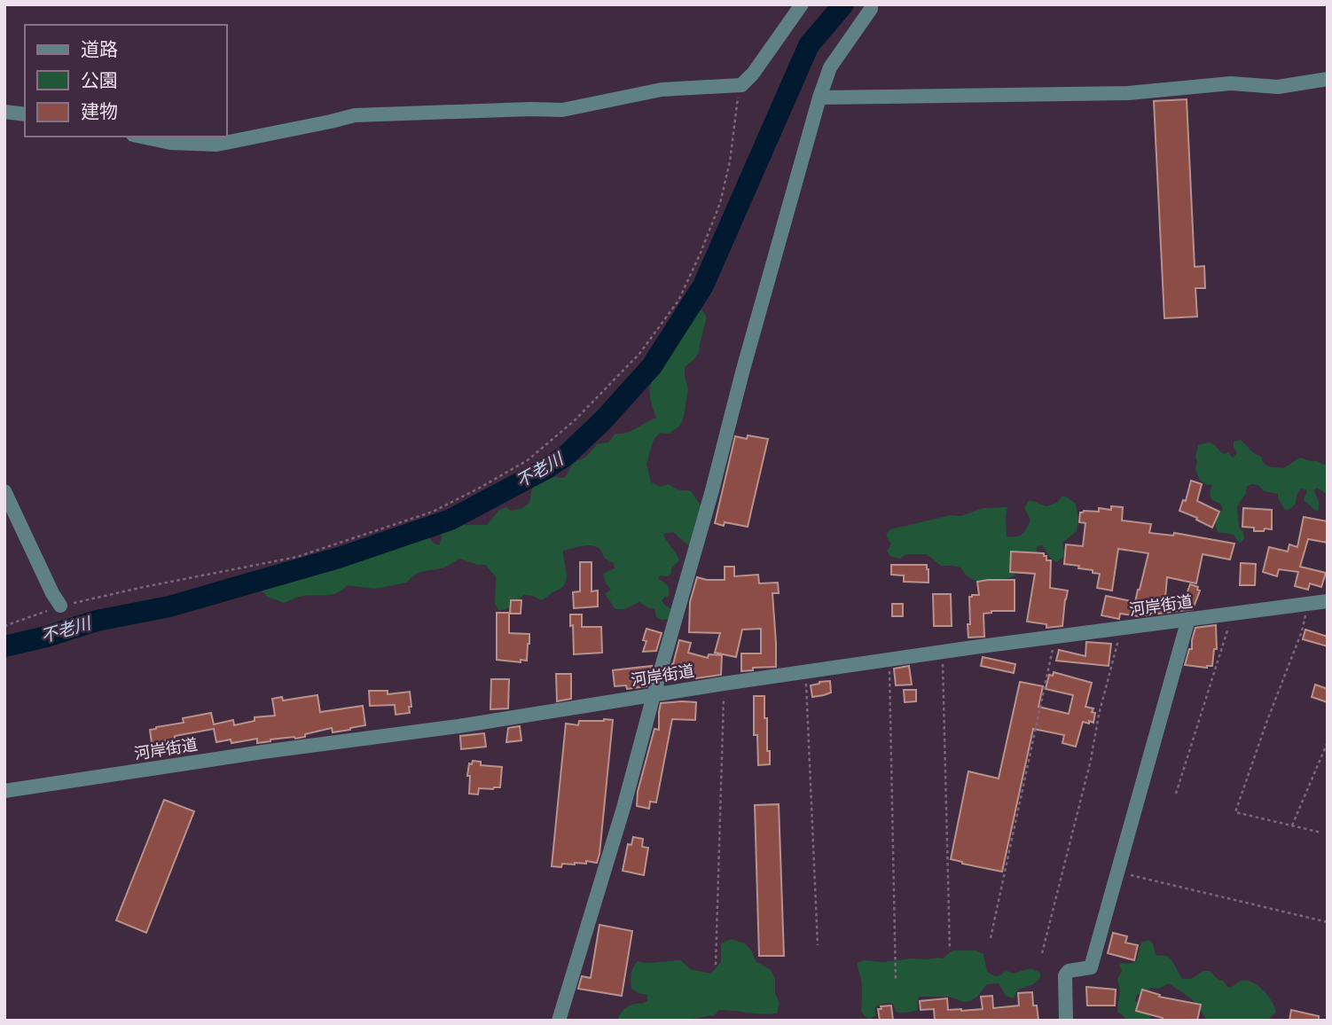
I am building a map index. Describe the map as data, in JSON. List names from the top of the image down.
{
  "streets": {
    "street": ["河岸街道"]
  },
  "water": ["不老川"],
  "legend": ["道路", "公園", "建物"]
}
